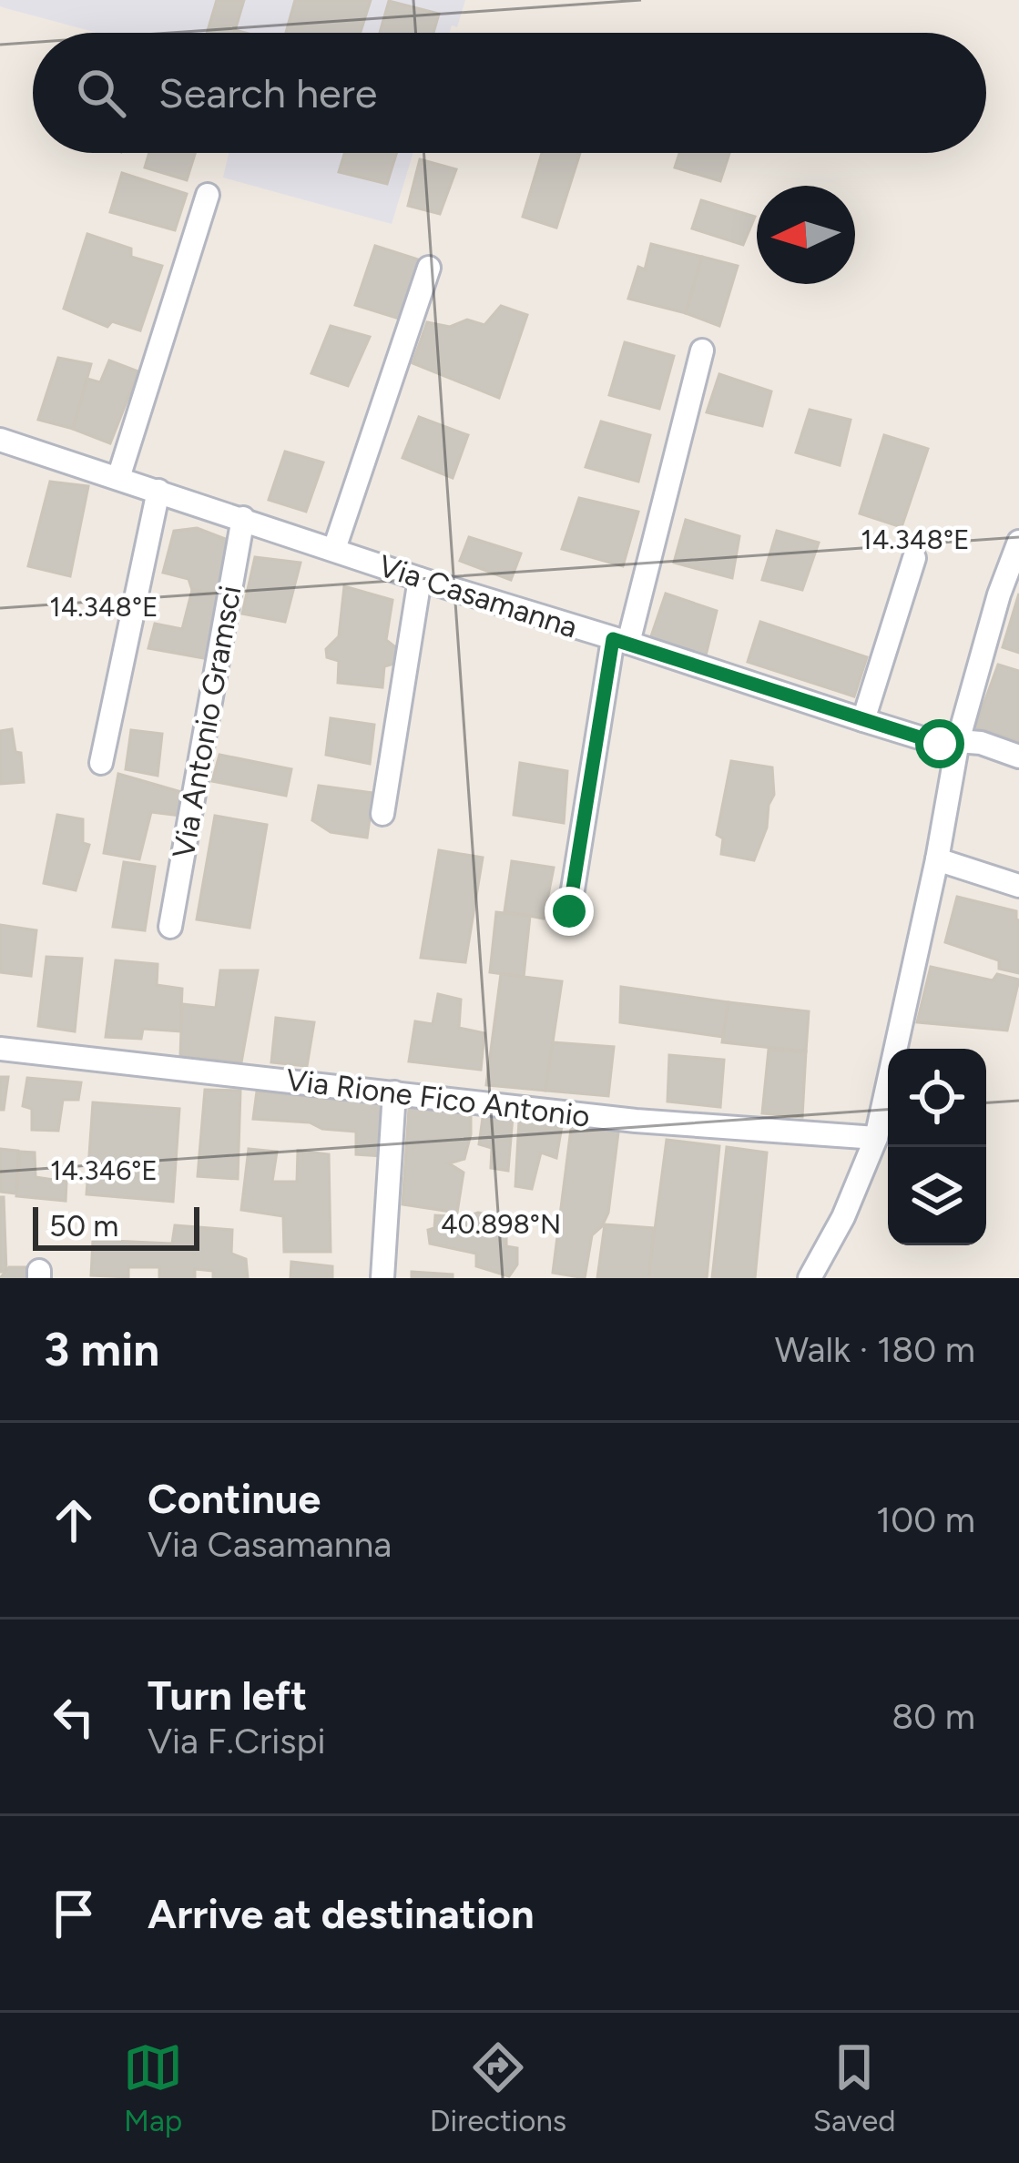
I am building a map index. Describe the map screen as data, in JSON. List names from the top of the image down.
{
  "streets": {
    "street": ["Via Casamanna", "Via Antonio Gramsci", "Via Rione Fico Antonio"]
  },
  "crossings": [
    ["Via Casamanna", "Via Antonio Gramsci"]
  ],
  "scale_bar": "50 m",
  "north": "left",
  "page": {
    "search": "Search here",
    "scale": "50 m",
    "heading": ["3 min", "Walk · 180 m"],
    "list": [
      ["Continue", "Via Casamanna", "100 m"],
      ["Turn left", "Via F.Crispi", "80 m"],
      "Arrive at destination"
    ],
    "nav": ["Map", "Directions", "Saved"]
  },
  "coordinates": ["14.348°E", "14.346°E", "40.898°N"]
}
